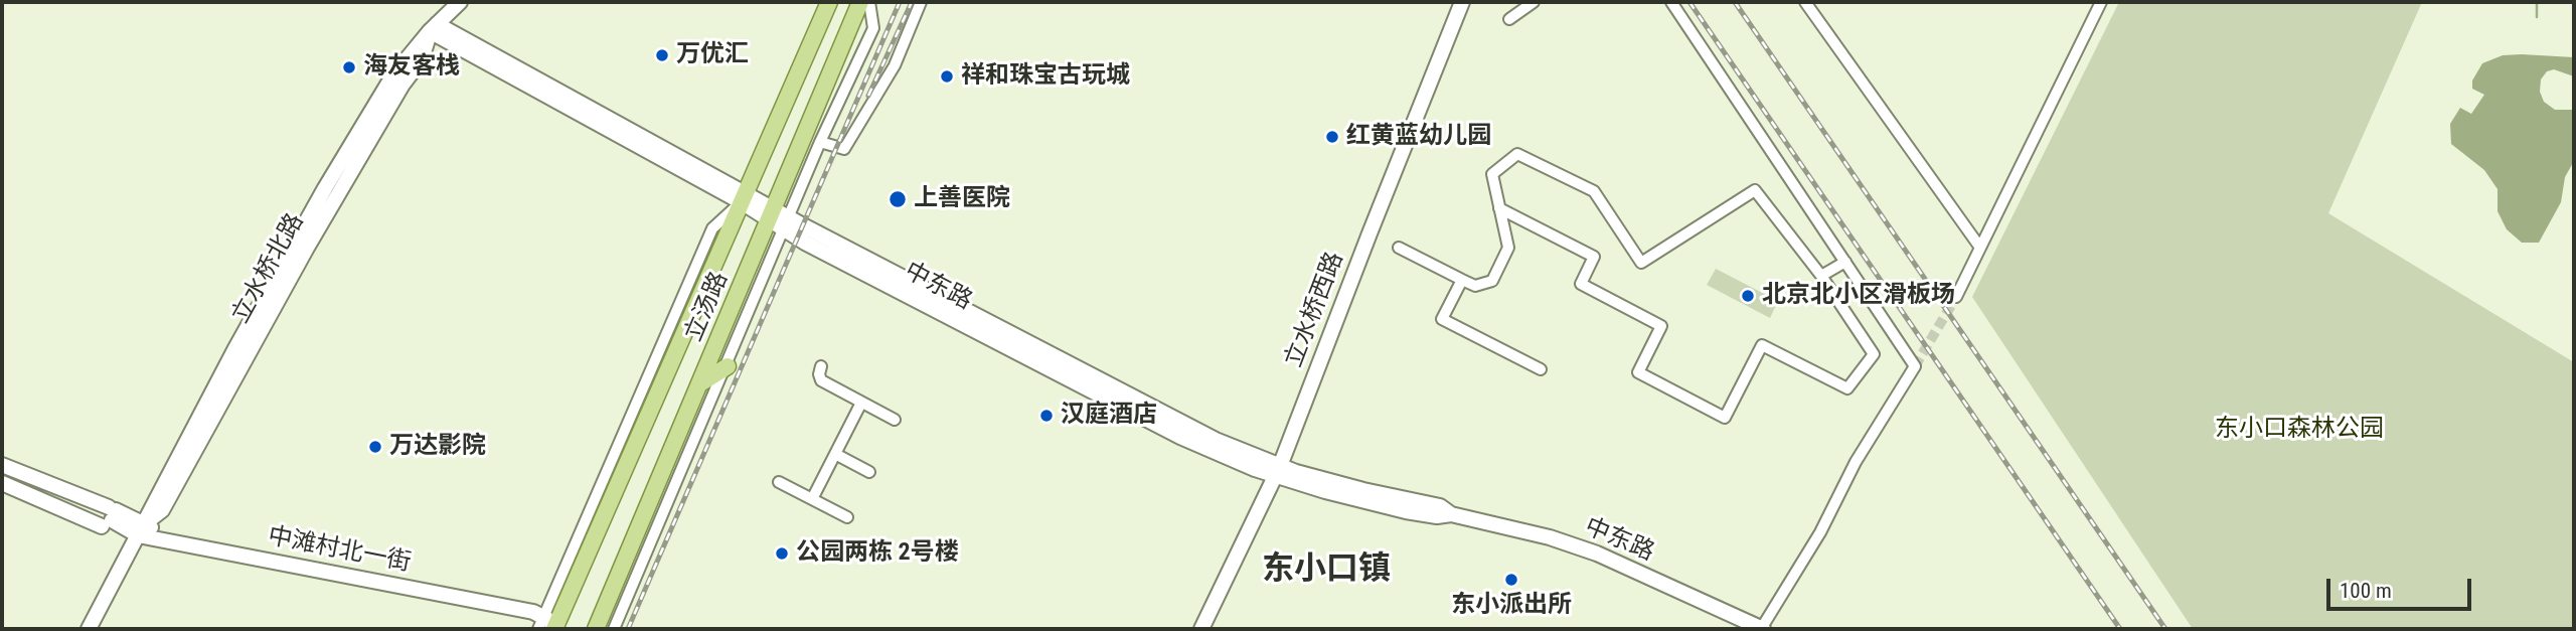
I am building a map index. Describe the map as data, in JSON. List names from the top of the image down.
{
  "streets": {
    "main road": ["立汤路"],
    "street": [
      "立水桥北路",
      "中东路",
      "立水桥西路",
      "中滩村北一街"
    ]
  },
  "crossings": [
    ["立水桥北路", "中东路"],
    ["立水桥北路", "中滩村北一街"],
    ["中东路", "立汤路"],
    ["中东路", "立水桥西路"],
    ["立汤路", "中滩村北一街"]
  ],
  "districts": ["东小口镇"],
  "parks": ["东小口森林公园"],
  "places": [
    "万优汇",
    "海友客栈",
    "祥和珠宝古玩城",
    "红黄蓝幼儿园",
    "上善医院",
    "北京北小区滑板场",
    "汉庭酒店",
    "万达影院",
    "公园两栋 2号楼",
    "东小派出所"
  ],
  "scale_bar": "100 m"
}
